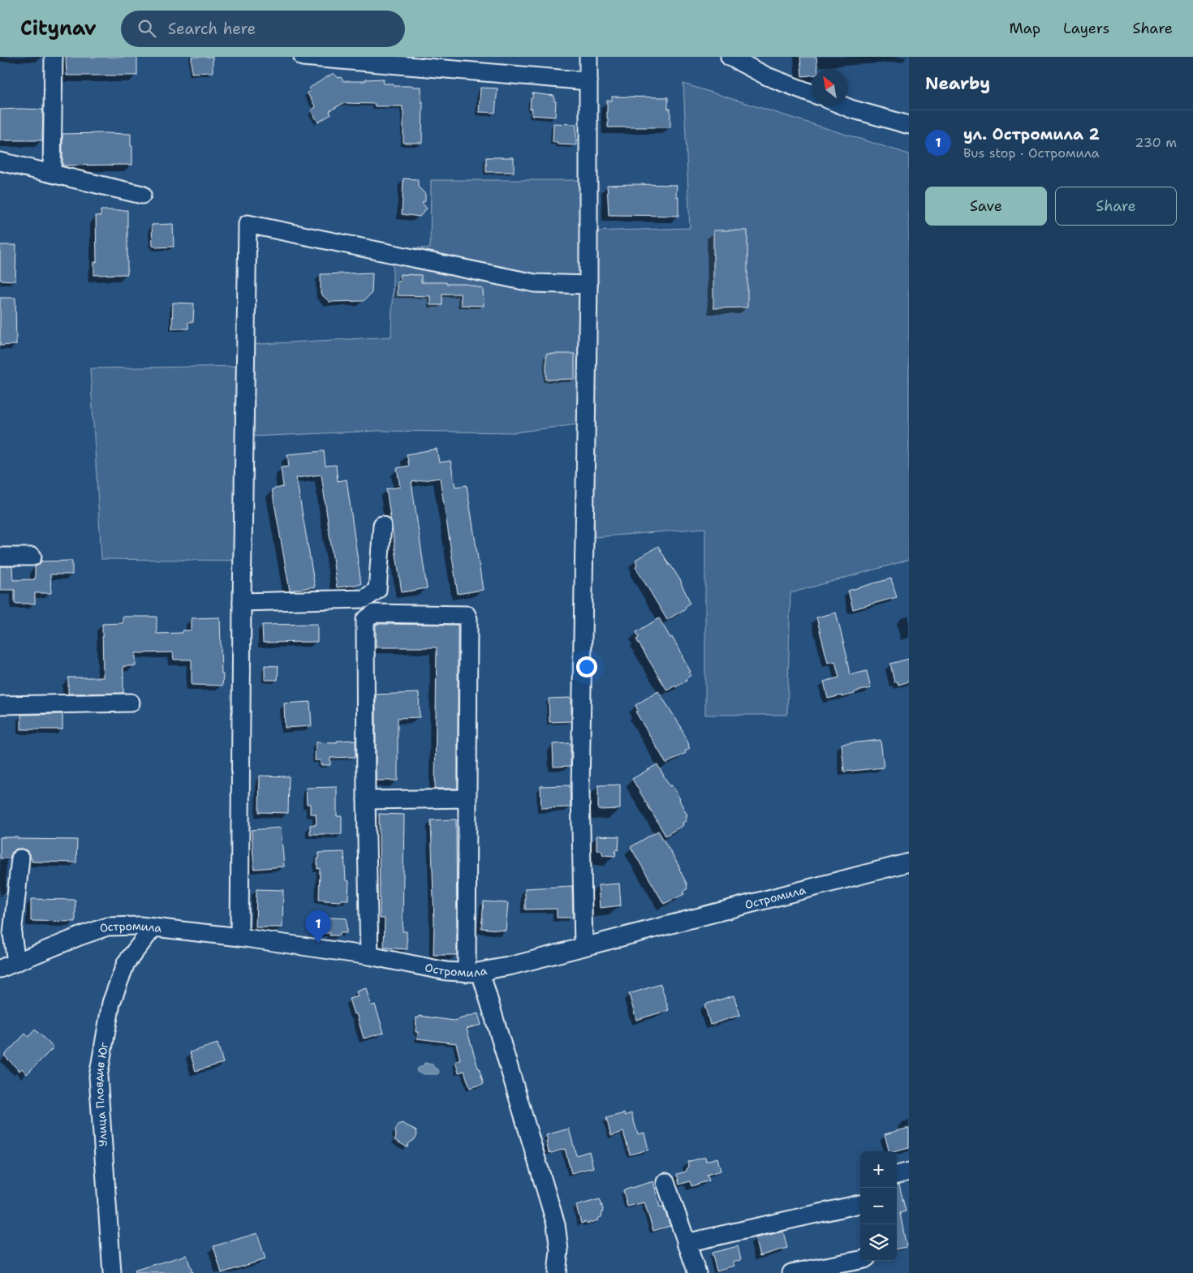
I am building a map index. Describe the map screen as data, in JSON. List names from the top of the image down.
{
  "streets": {
    "street": ["Остромила", "Улица Пловдив Юг"]
  },
  "crossings": [
    ["Остромила", "Улица Пловдив Юг"]
  ],
  "north": "top left",
  "page": {
    "header": "Citynav",
    "search": "Search here",
    "nav": ["Map", "Layers", "Share"],
    "heading": "Nearby",
    "list": [
      {
        "mark": "1",
        "name": "ул. Остромила 2",
        "note": "Bus stop · Остромила",
        "value": "230 m"
      }
    ],
    "buttons": ["Save", "Share"],
    "pins": "1",
    "map_buttons": ["+", "−"]
  }
}
